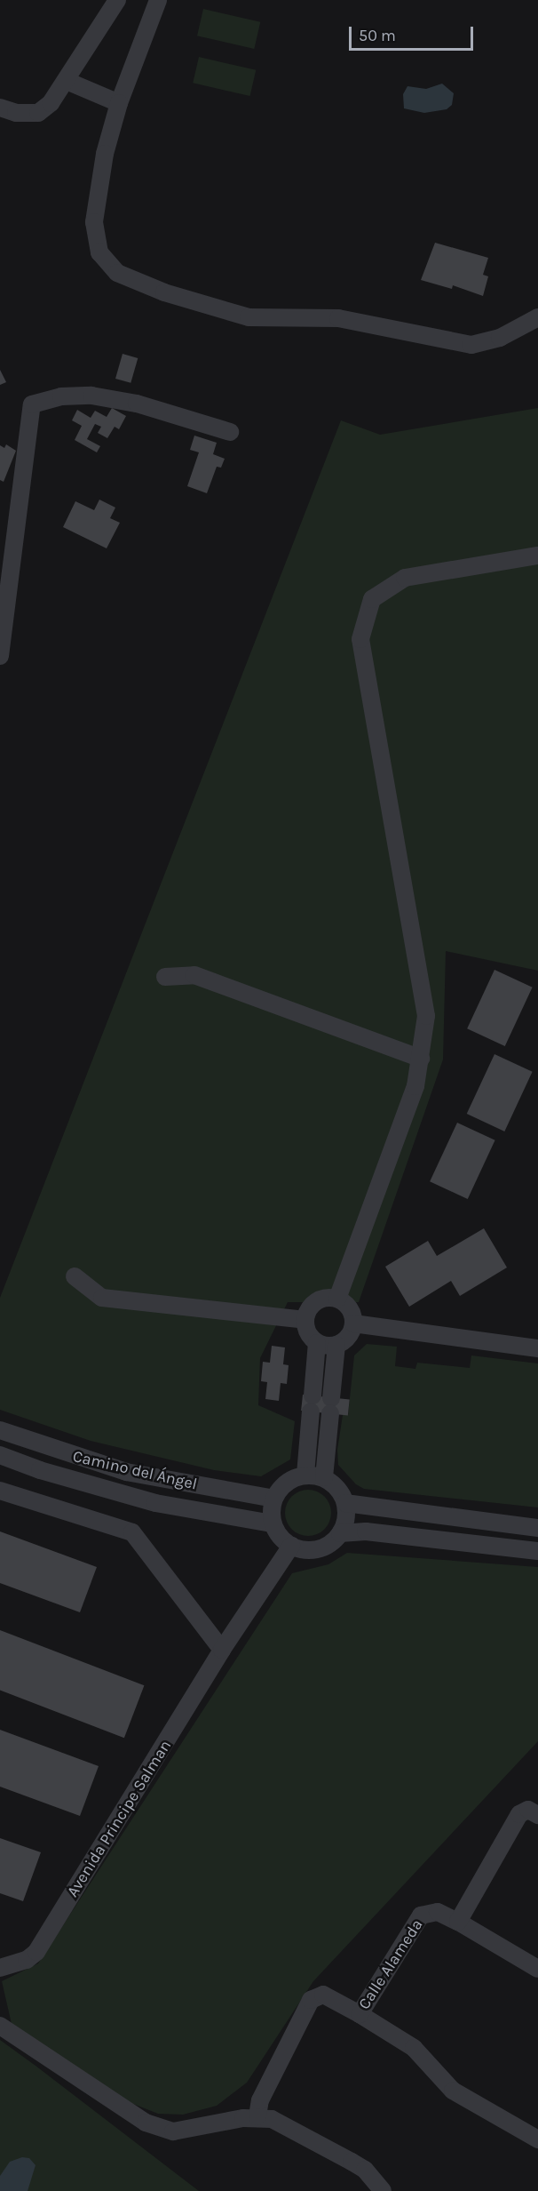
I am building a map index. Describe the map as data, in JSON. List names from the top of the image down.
{
  "streets": {
    "street": ["Camino del Ángel", "Avenida Principe Salman", "Calle Alameda"]
  },
  "crossings": [
    ["Camino del Ángel", "Avenida Principe Salman"]
  ],
  "scale_bar": "50 m"
}
